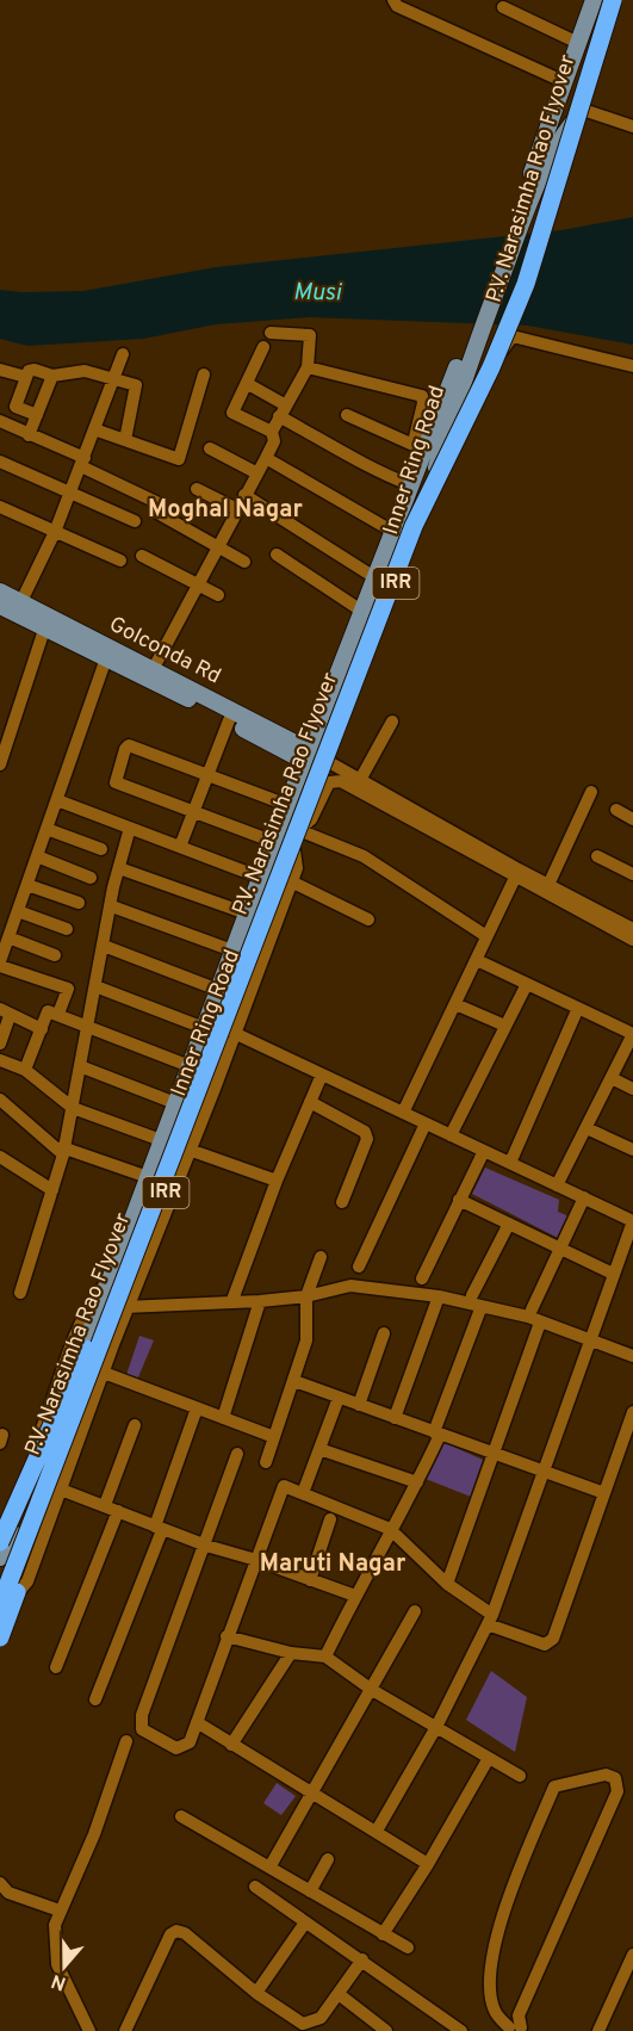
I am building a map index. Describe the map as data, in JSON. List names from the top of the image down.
{
  "streets": {
    "highway": ["P.V. Narasimha Rao Flyover"],
    "main road": ["Inner Ring Road", "IRR", "Golconda Rd"]
  },
  "crossings": [
    ["P.V. Narasimha Rao Flyover", "Inner Ring Road"],
    ["Inner Ring Road", "Golconda Rd"]
  ],
  "districts": ["Moghal Nagar", "Maruti Nagar"],
  "water": ["Musi"],
  "north": "bottom"
}
